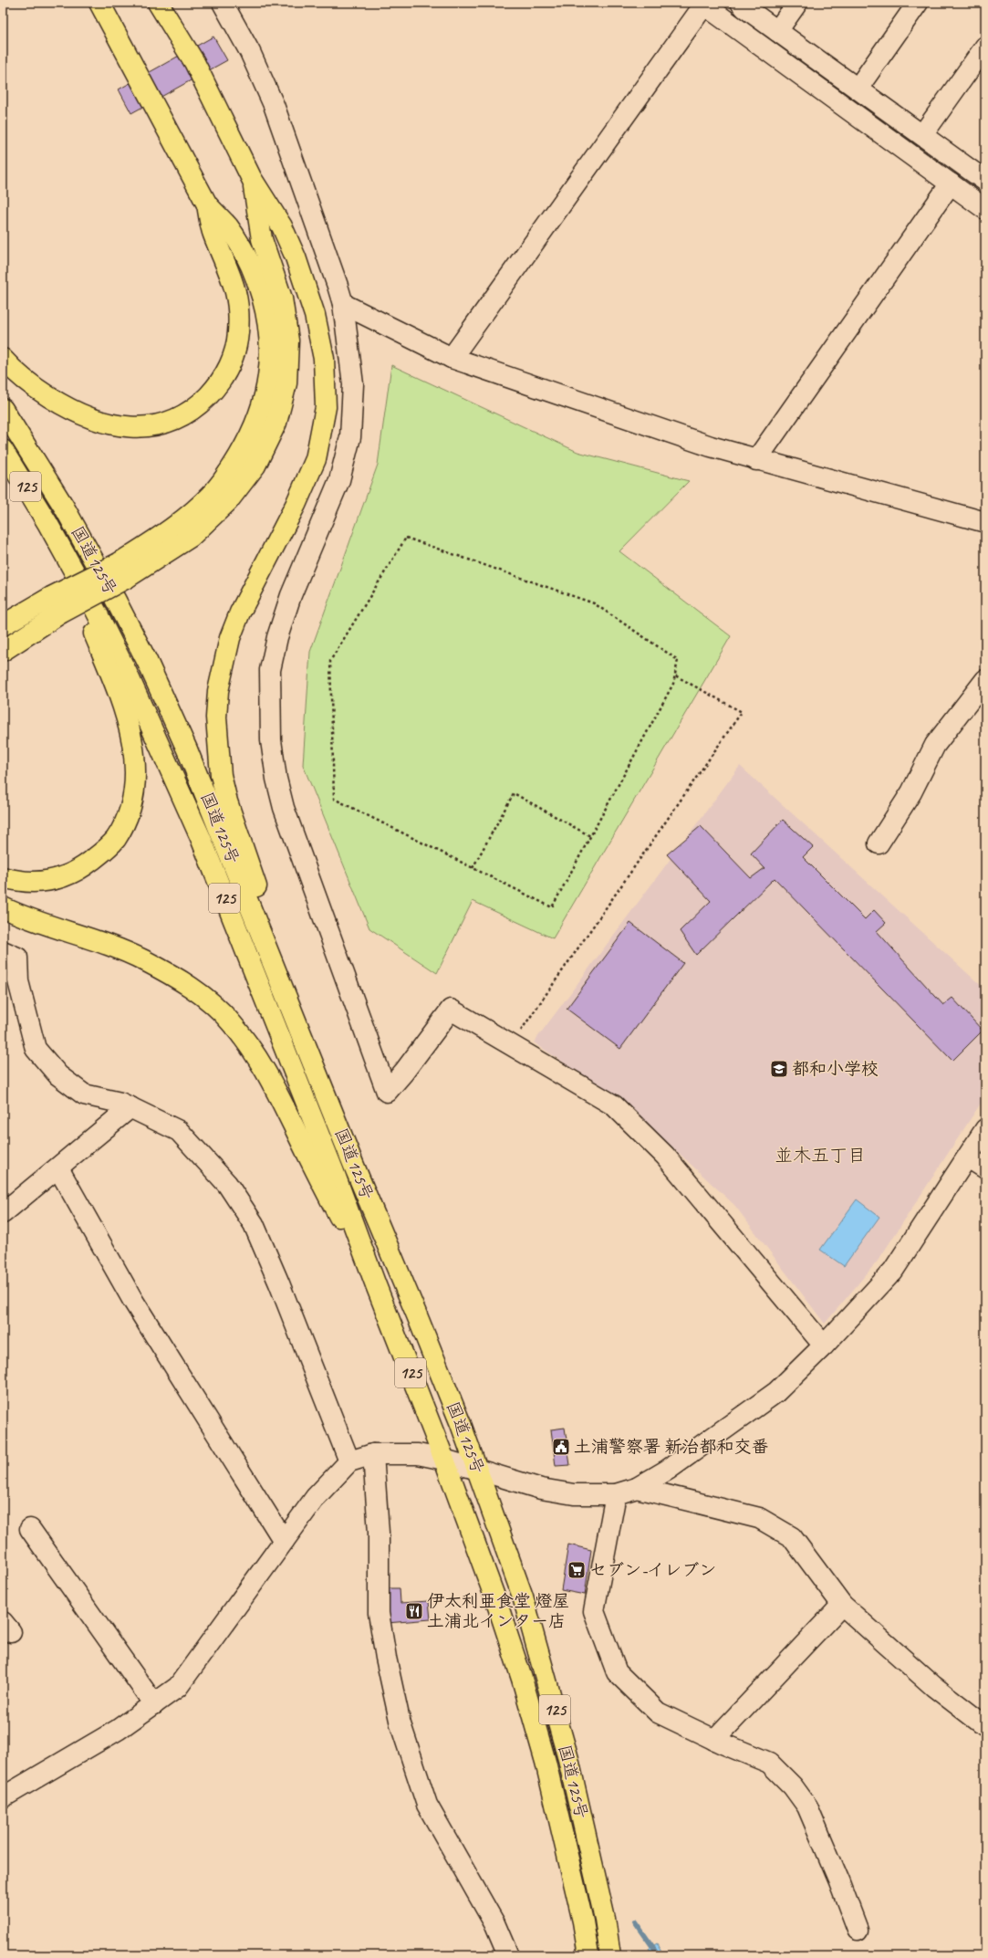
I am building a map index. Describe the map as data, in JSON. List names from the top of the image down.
{
  "streets": {
    "highway": ["125", "国道125号"]
  },
  "districts": ["並木五丁目"],
  "places": {
    "school or university": ["都和小学校"],
    "public building": ["土浦警察署 新治都和交番"],
    "supermarket": ["セブン-イレブン"],
    "restaurant": ["伊太利亜食堂 燈屋 土浦北インター店"]
  }
}
